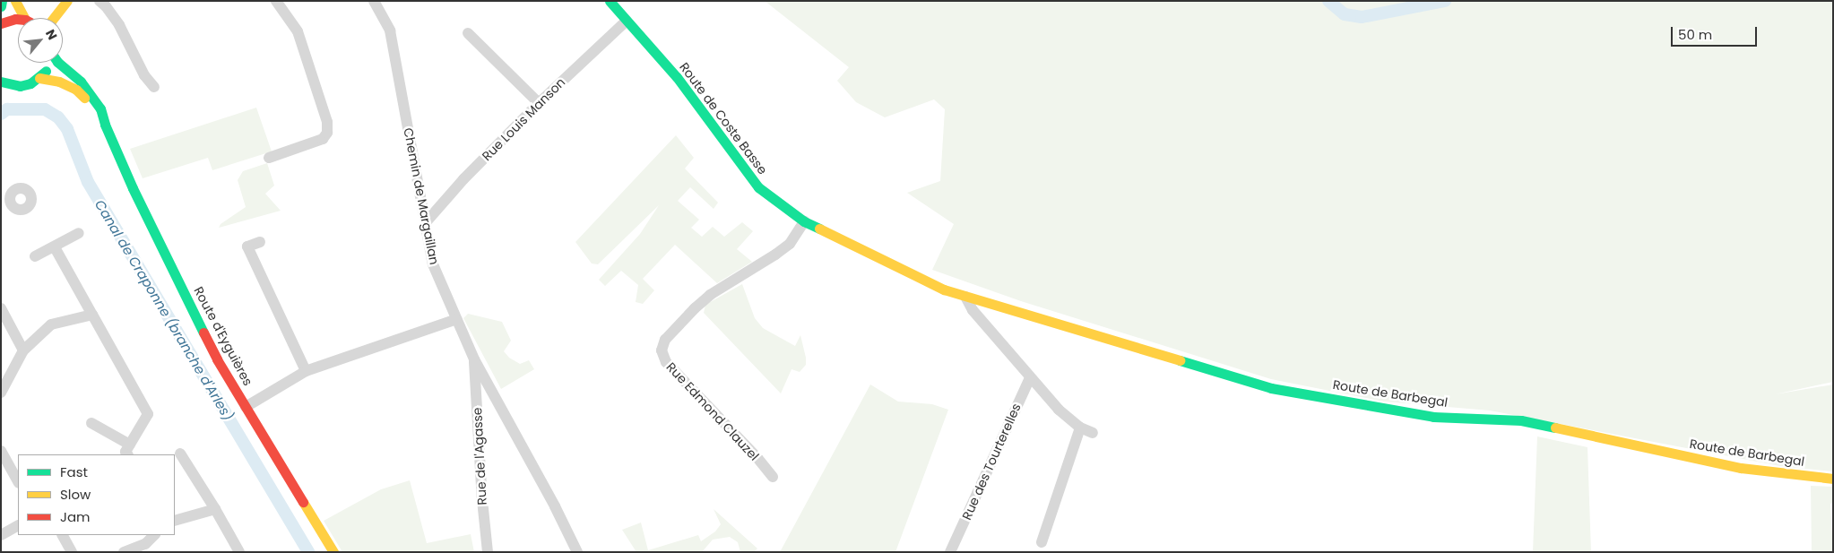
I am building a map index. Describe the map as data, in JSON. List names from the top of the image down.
{
  "streets": {
    "street": [
      "Route de Coste Basse",
      "Rue Louis Manson",
      "Chemin de Margaillan",
      "Route d'Eyguières",
      "Route de Barbegal",
      "Rue Edmond Clauzel",
      "Rue de l'Agasse",
      "Rue des Tourterelles"
    ]
  },
  "crossings": [
    ["Route de Coste Basse", "Rue Louis Manson"],
    ["Route de Coste Basse", "Route de Barbegal"],
    ["Route de Coste Basse", "Rue Edmond Clauzel"],
    ["Rue Louis Manson", "Chemin de Margaillan"],
    ["Chemin de Margaillan", "Rue de l'Agasse"]
  ],
  "water": ["Canal de Craponne (branche d'Arles)"],
  "legend": ["Fast", "Slow", "Jam"],
  "scale_bar": "50 m",
  "north": "top right"
}
